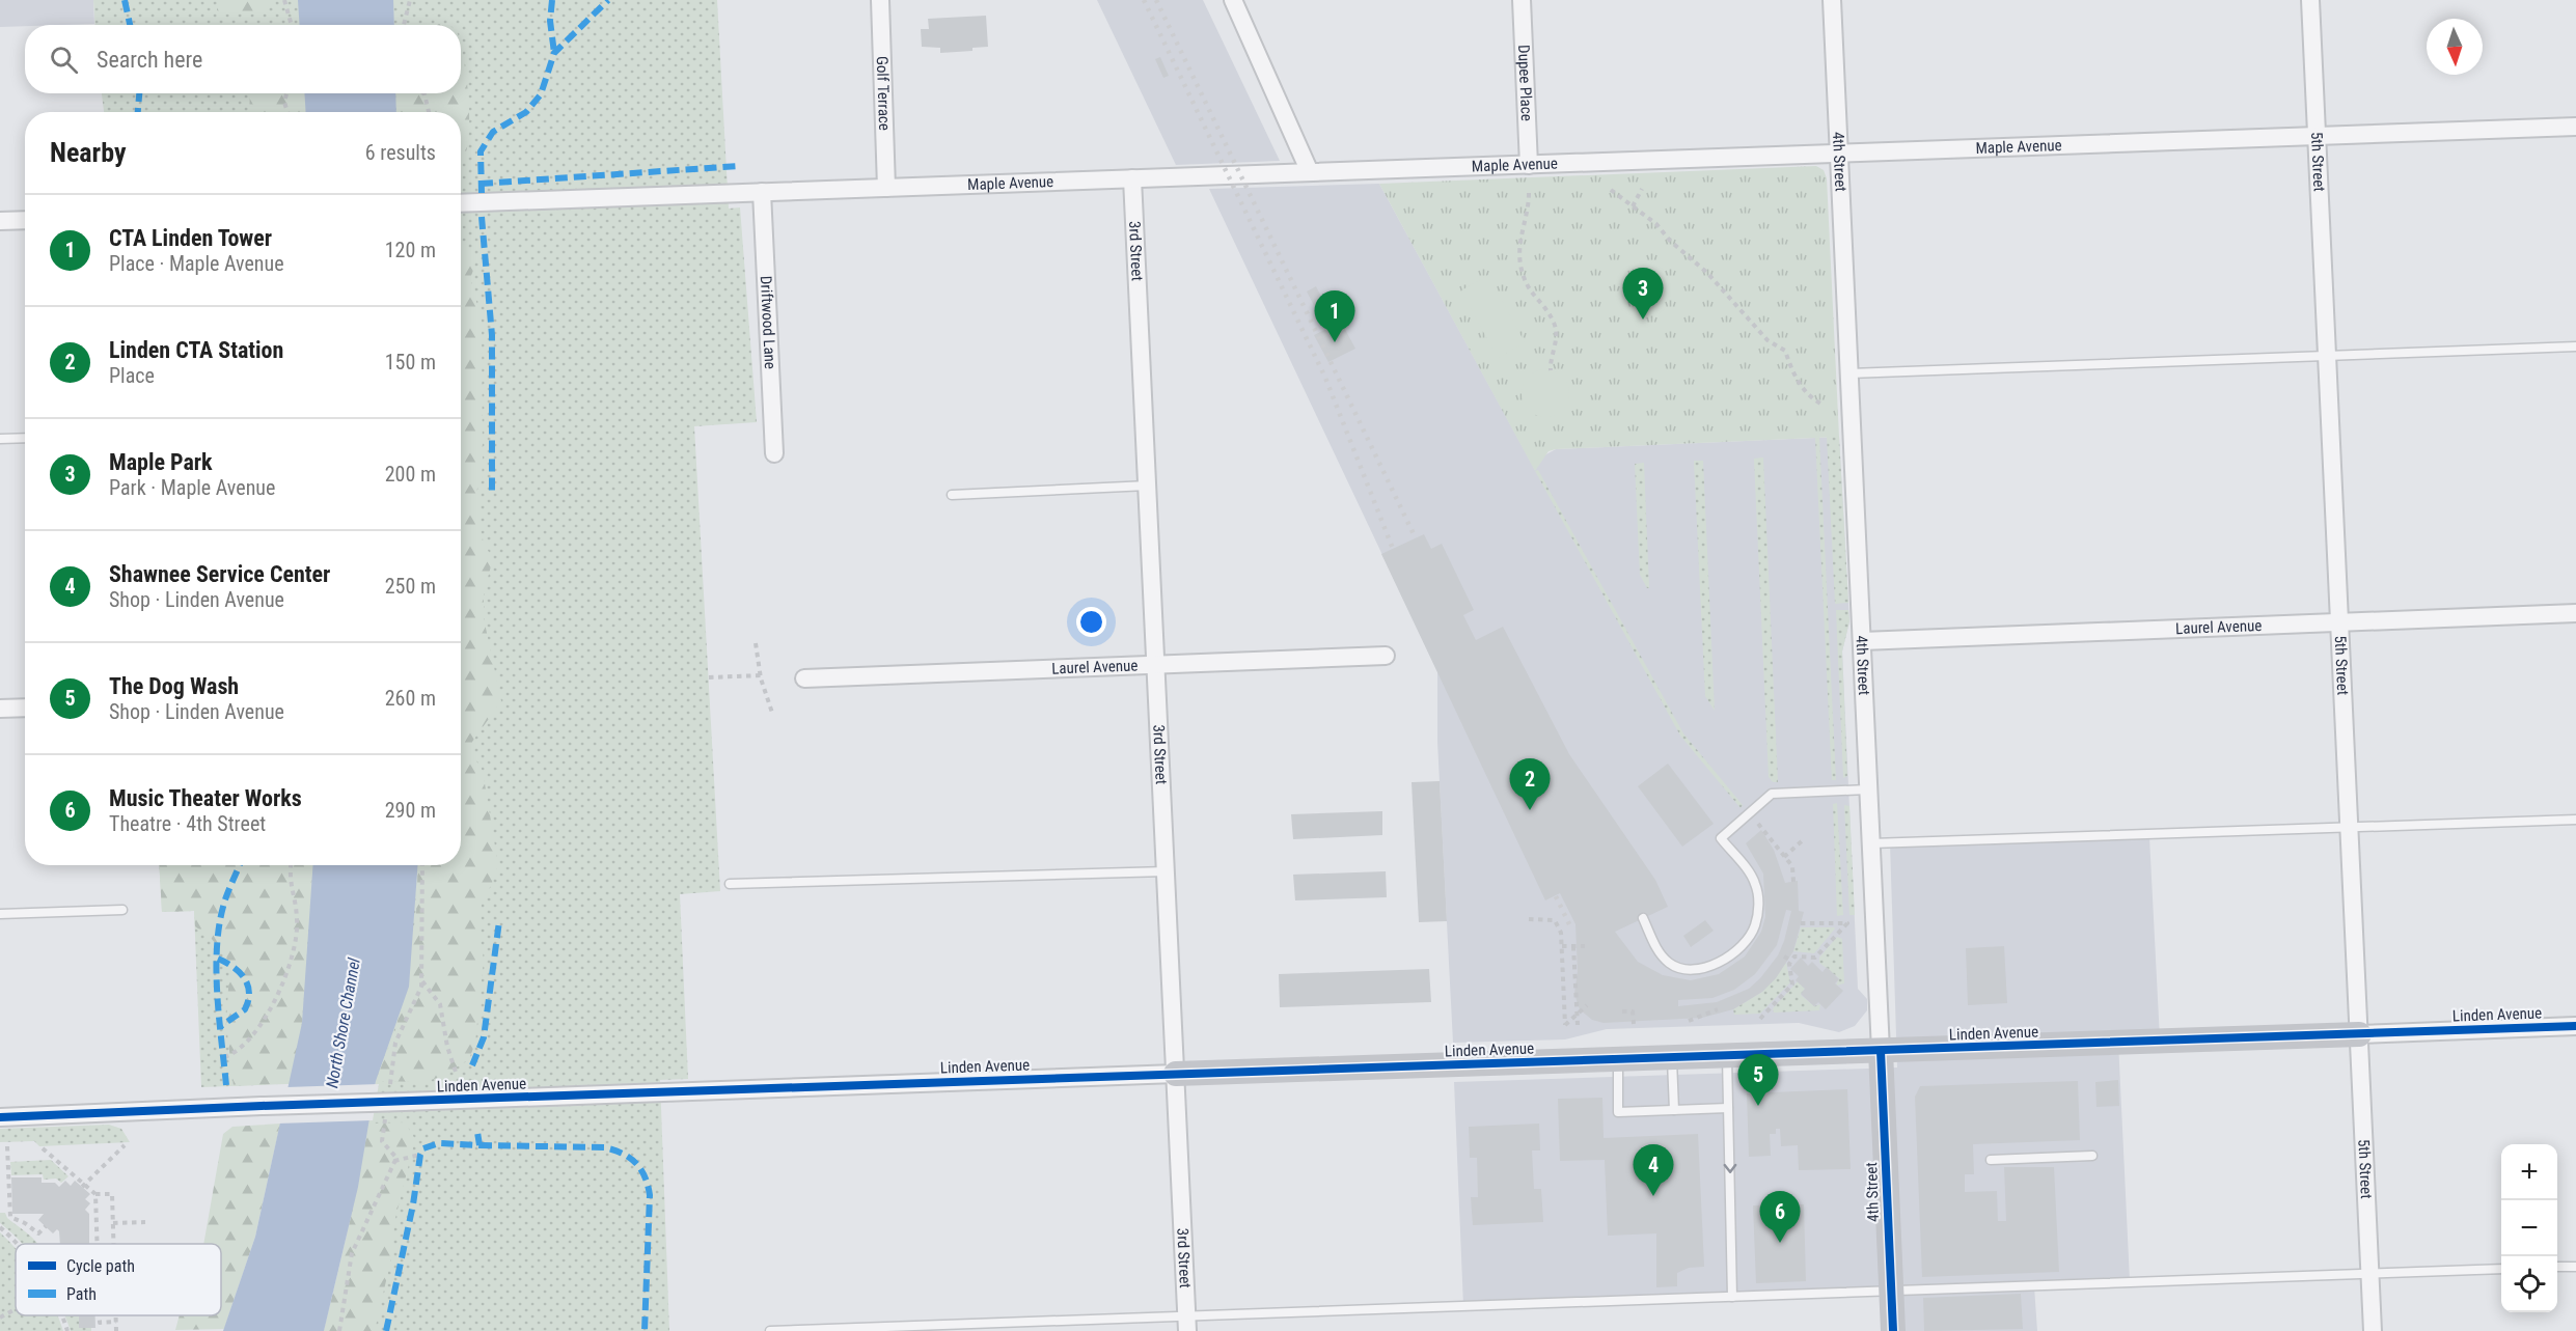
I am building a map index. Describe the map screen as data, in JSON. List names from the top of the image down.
{
  "streets": {
    "street": [
      "Dupee Place",
      "Golf Terrace",
      "Maple Avenue",
      "4th Street",
      "5th Street",
      "3rd Street",
      "Driftwood Lane",
      "Laurel Avenue",
      "Linden Avenue"
    ]
  },
  "crossings": [
    ["Dupee Place", "Maple Avenue"],
    ["Golf Terrace", "Maple Avenue"],
    ["Maple Avenue", "4th Street"],
    ["Maple Avenue", "5th Street"],
    ["Maple Avenue", "3rd Street"],
    ["Maple Avenue", "Driftwood Lane"],
    ["4th Street", "Laurel Avenue"],
    ["4th Street", "Linden Avenue"],
    ["5th Street", "Laurel Avenue"],
    ["5th Street", "Linden Avenue"],
    ["3rd Street", "Laurel Avenue"],
    ["3rd Street", "Linden Avenue"]
  ],
  "water": ["North Shore Channel"],
  "legend": ["Cycle path", "Path"],
  "north": "bottom",
  "page": {
    "search": "Search here",
    "heading": ["Nearby", "6 results"],
    "list": [
      {
        "mark": "1",
        "name": "CTA Linden Tower",
        "note": "Place · Maple Avenue",
        "value": "120 m"
      },
      {
        "mark": "2",
        "name": "Linden CTA Station",
        "note": "Place",
        "value": "150 m"
      },
      {
        "mark": "3",
        "name": "Maple Park",
        "note": "Park · Maple Avenue",
        "value": "200 m"
      },
      {
        "mark": "4",
        "name": "Shawnee Service Center",
        "note": "Shop · Linden Avenue",
        "value": "250 m"
      },
      {
        "mark": "5",
        "name": "The Dog Wash",
        "note": "Shop · Linden Avenue",
        "value": "260 m"
      },
      {
        "mark": "6",
        "name": "Music Theater Works",
        "note": "Theatre · 4th Street",
        "value": "290 m"
      }
    ],
    "pins": [
      "3",
      "1",
      "2",
      "5",
      "4",
      "6"
    ],
    "map_buttons": ["+", "−"]
  }
}
